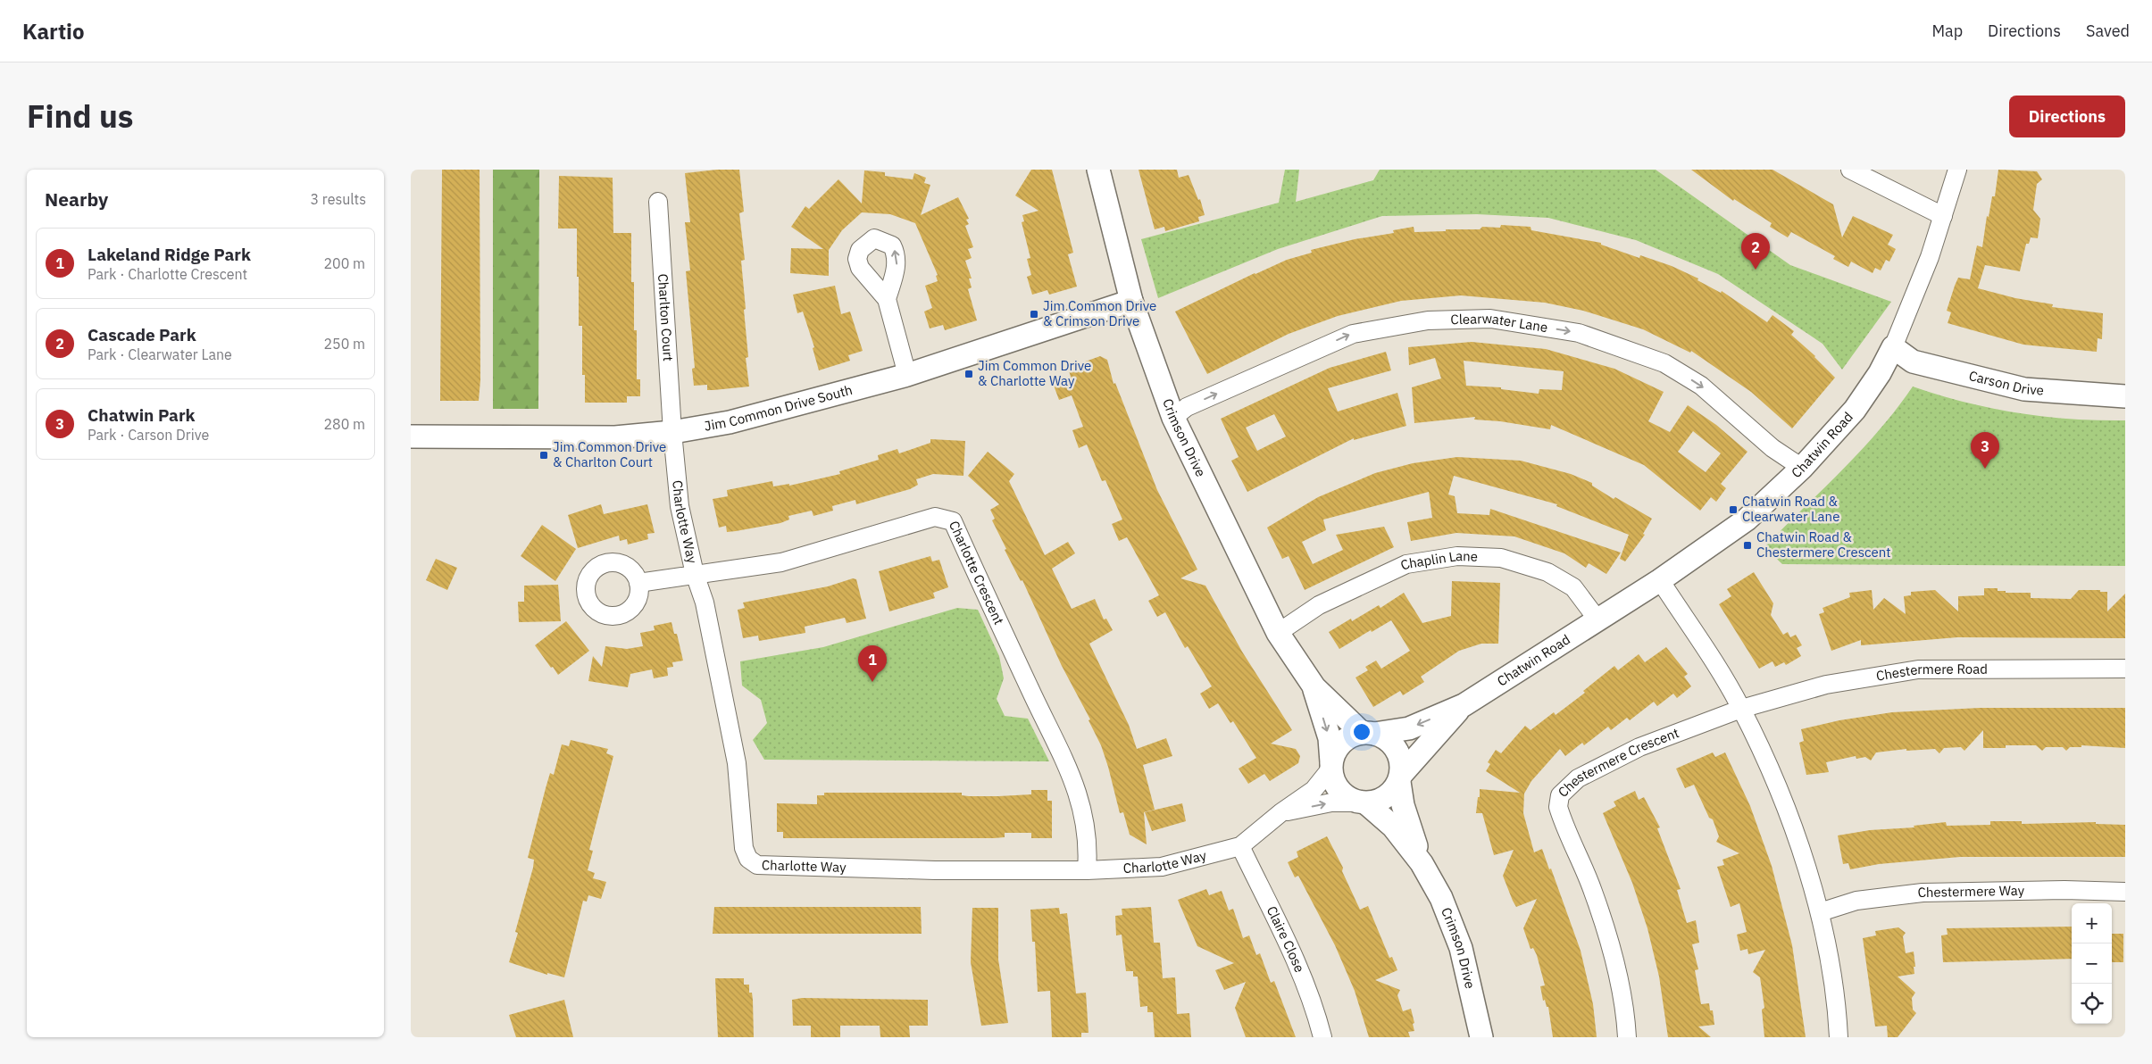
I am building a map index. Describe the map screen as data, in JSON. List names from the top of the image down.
{
  "streets": {
    "street": [
      "Charlton Court",
      "Clearwater Lane",
      "Carson Drive",
      "Jim Common Drive South",
      "Crimson Drive",
      "Chatwin Road",
      "Charlotte Way",
      "Chaplin Lane",
      "Charlotte Crescent",
      "Chestermere Road",
      "Chestermere Crescent",
      "Chestermere Way",
      "Claire Close"
    ]
  },
  "crossings": [
    ["Charlton Court", "Jim Common Drive South"],
    ["Charlton Court", "Charlotte Way"],
    ["Clearwater Lane", "Crimson Drive"],
    ["Clearwater Lane", "Chatwin Road"],
    ["Carson Drive", "Chatwin Road"],
    ["Jim Common Drive South", "Crimson Drive"],
    ["Jim Common Drive South", "Charlotte Way"],
    ["Crimson Drive", "Chatwin Road"],
    ["Crimson Drive", "Chaplin Lane"],
    ["Chatwin Road", "Chaplin Lane"],
    ["Charlotte Way", "Charlotte Crescent"],
    ["Charlotte Way", "Claire Close"],
    ["Chestermere Road", "Chestermere Crescent"]
  ],
  "one_way": ["Clearwater Lane"],
  "places": {
    "transit": [
      "Jim Common Drive & Crimson Drive",
      "Jim Common Drive & Charlotte Way",
      "Jim Common Drive & Charlton Court",
      "Chatwin Road & Clearwater Lane",
      "Chatwin Road & Chestermere Crescent"
    ]
  },
  "page": {
    "header": "Kartio",
    "nav": ["Map", "Directions", "Saved"],
    "title": "Find us",
    "buttons": "Directions",
    "heading": ["Nearby", "3 results"],
    "list": [
      {
        "mark": "1",
        "name": "Lakeland Ridge Park",
        "note": "Park · Charlotte Crescent",
        "value": "200 m"
      },
      {
        "mark": "2",
        "name": "Cascade Park",
        "note": "Park · Clearwater Lane",
        "value": "250 m"
      },
      {
        "mark": "3",
        "name": "Chatwin Park",
        "note": "Park · Carson Drive",
        "value": "280 m"
      }
    ],
    "pins": ["2", "3", "1"],
    "map_buttons": ["+", "−"]
  }
}
